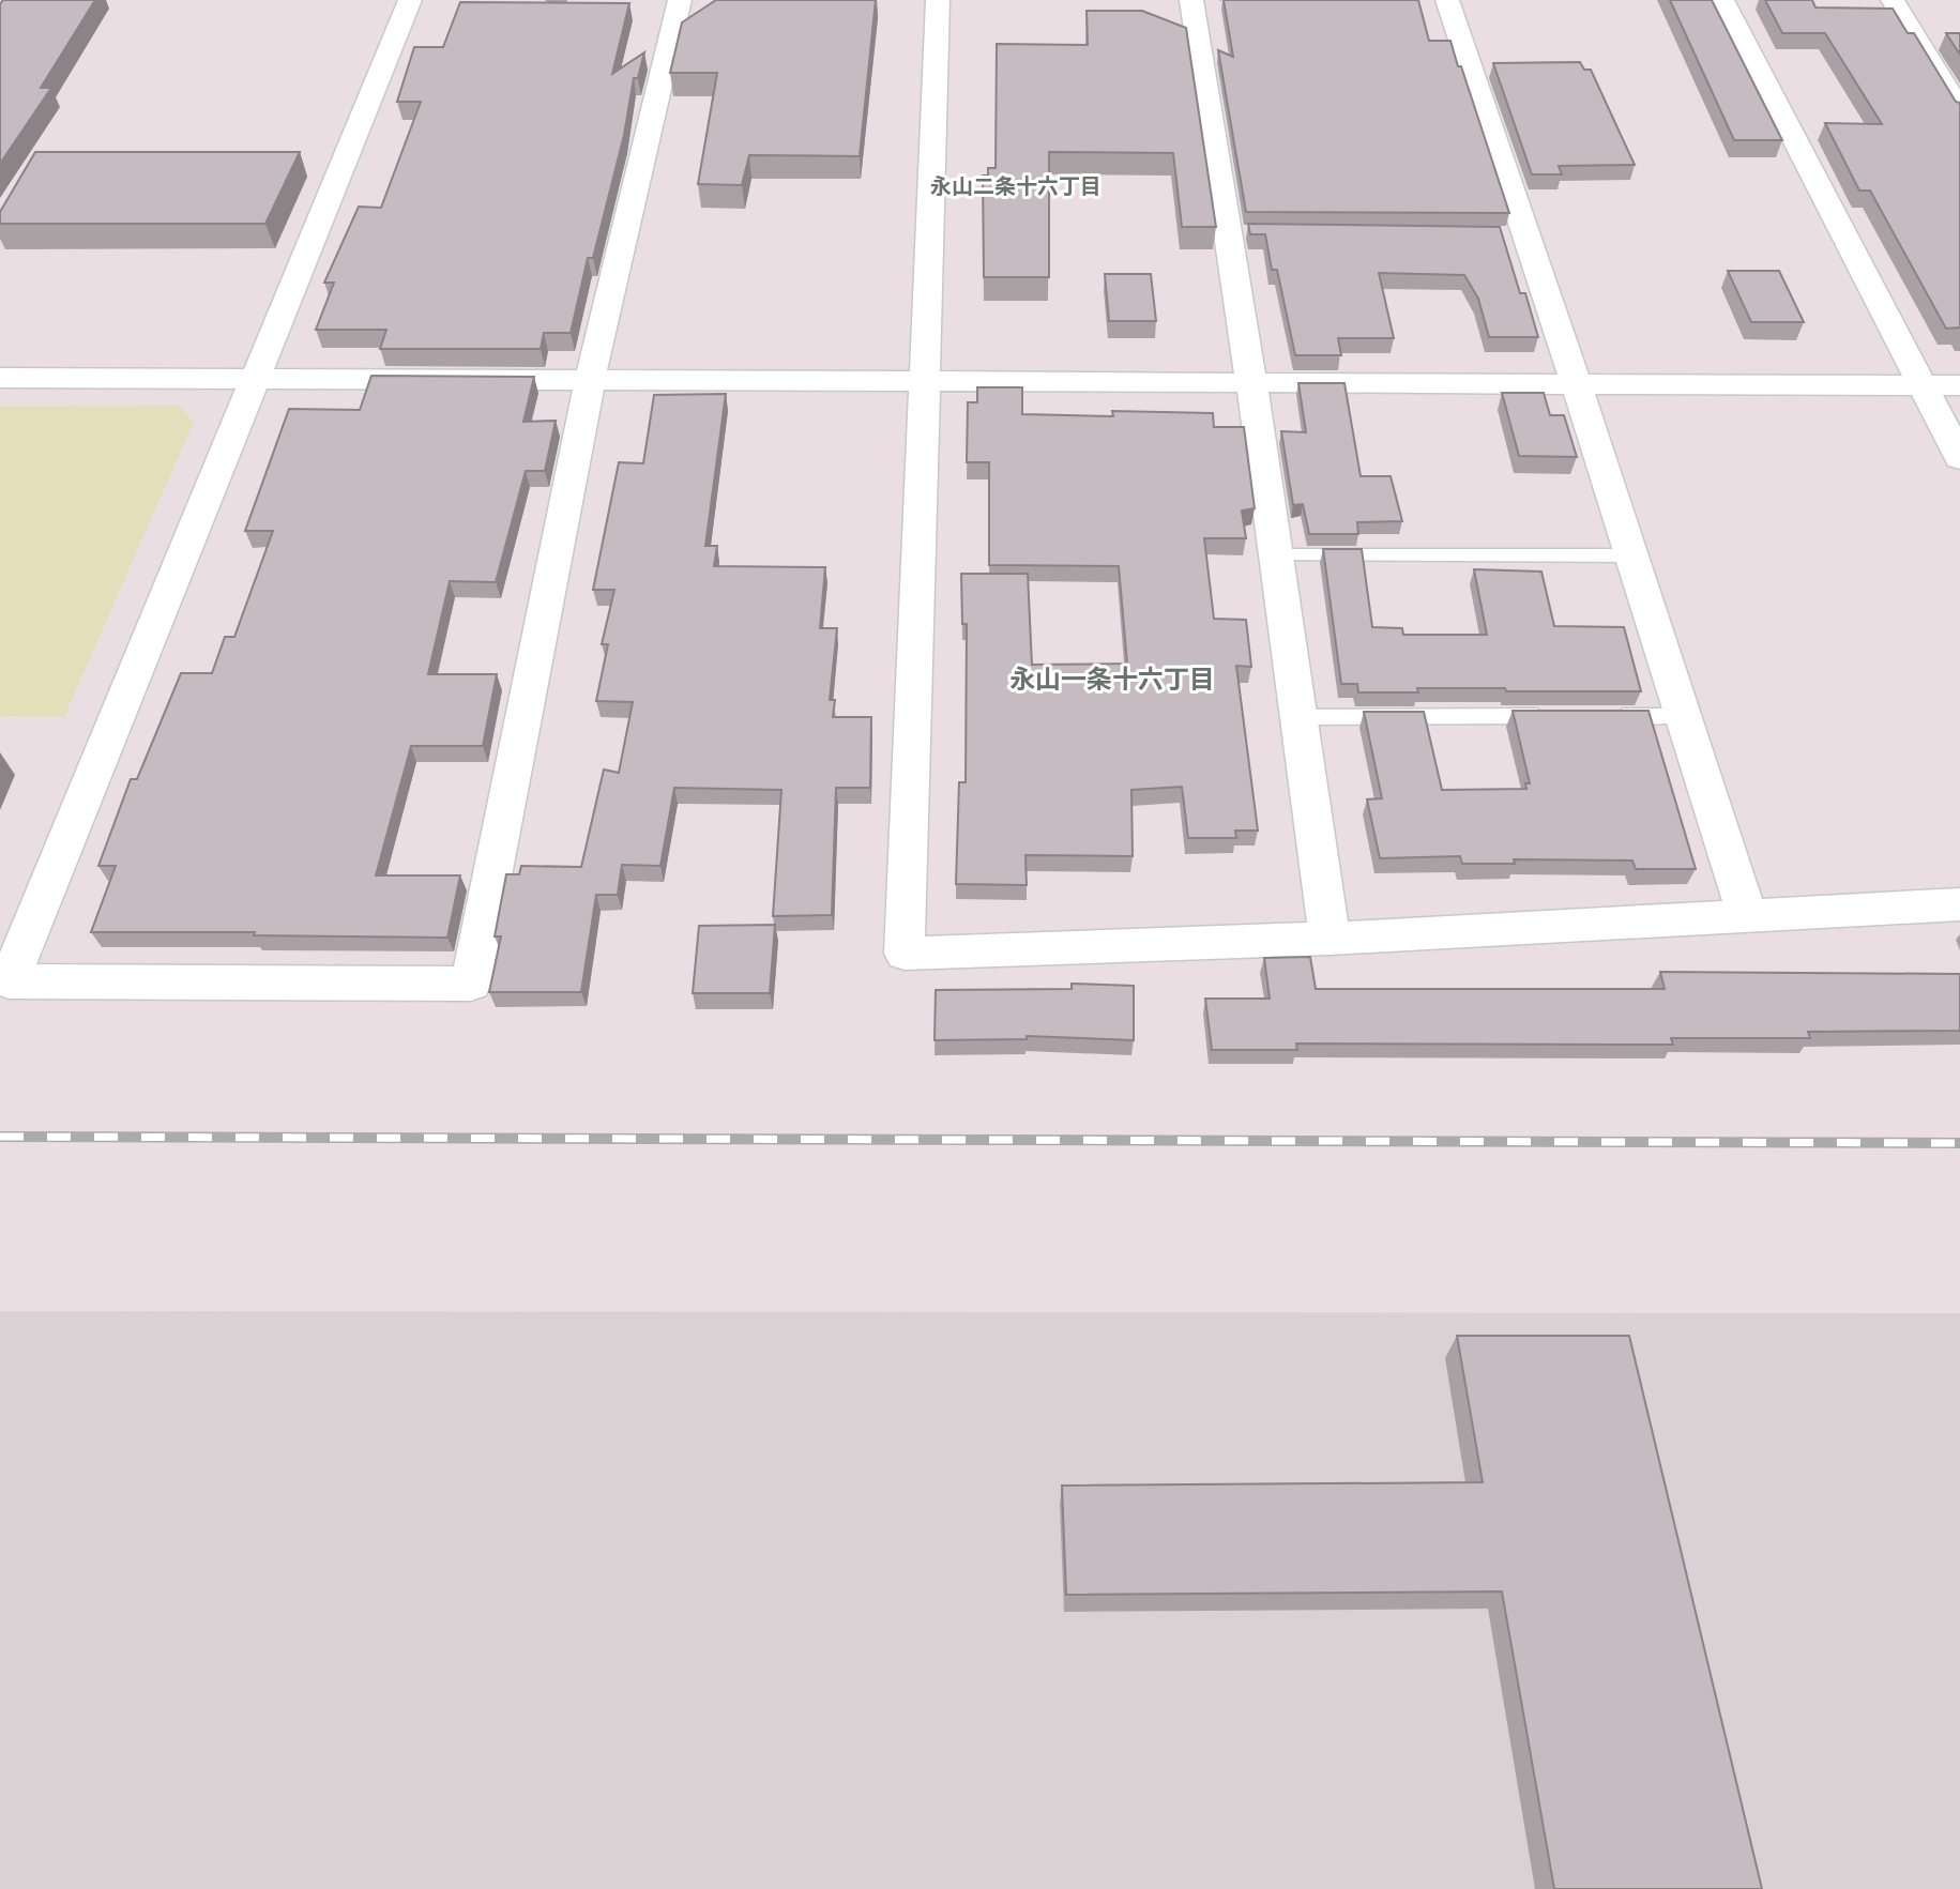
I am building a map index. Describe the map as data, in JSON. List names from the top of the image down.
{
  "districts": ["永山二条十六丁目", "永山一条十六丁目"]
}
